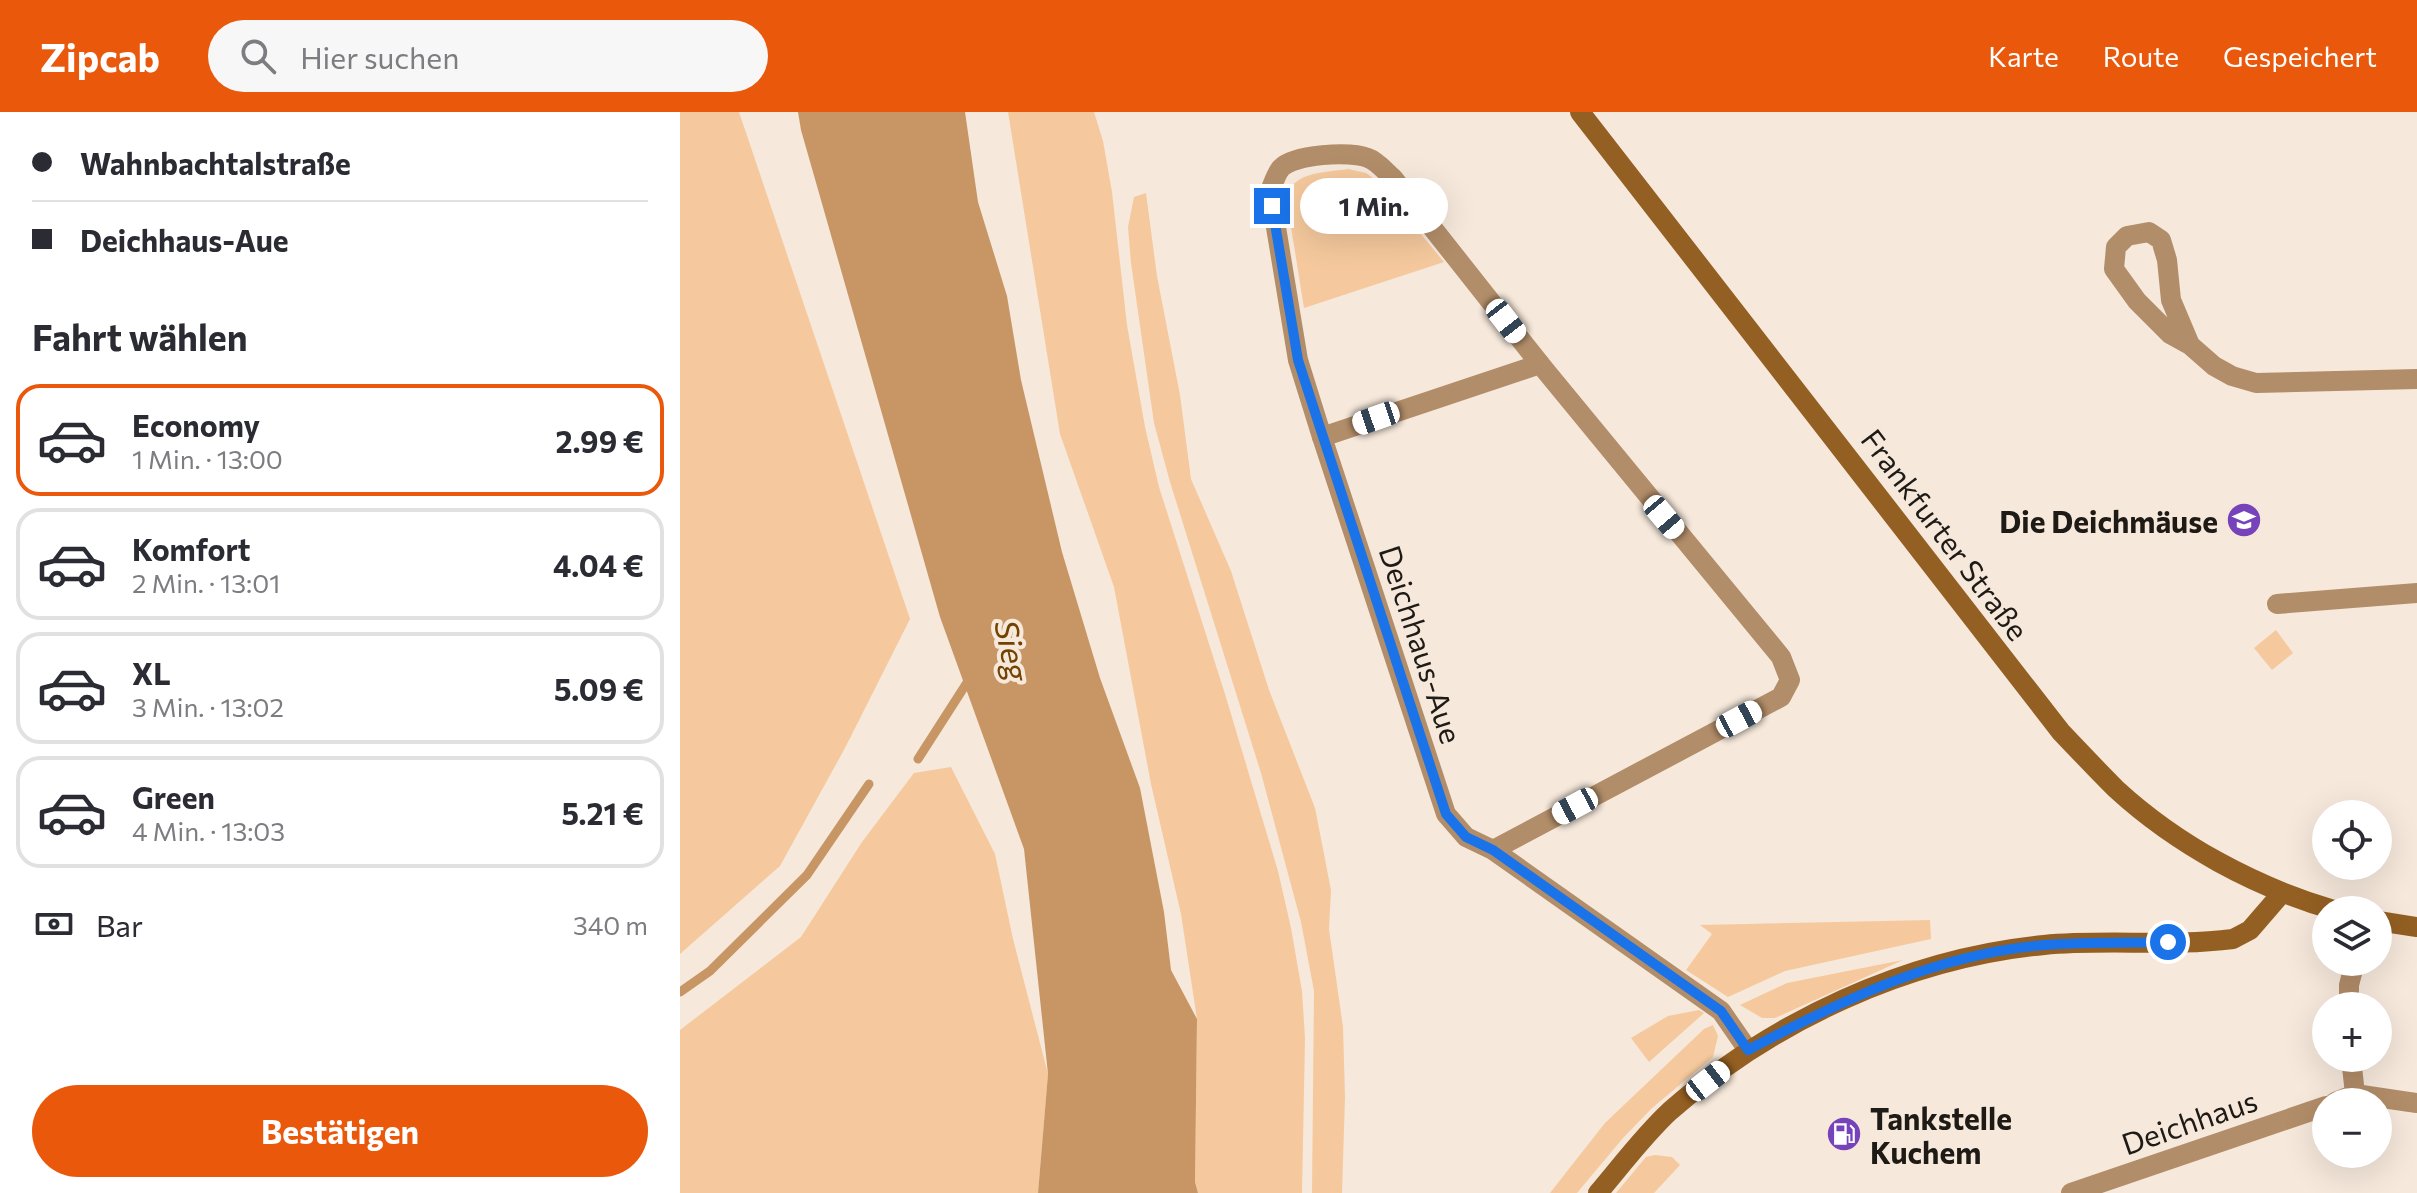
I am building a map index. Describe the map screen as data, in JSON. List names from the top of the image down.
{
  "streets": {
    "main road": ["Frankfurter Straße"],
    "street": ["Deichhaus-Aue", "Deichhaus"]
  },
  "water": ["Sieg"],
  "places": {
    "school or university": ["Die Deichmäuse"],
    "fuel station": ["Tankstelle Kuchem"]
  },
  "page": {
    "header": "Zipcab",
    "search": "Hier suchen",
    "nav": ["Karte", "Route", "Gespeichert"],
    "banner": ["Wahnbachtalstraße", "Deichhaus-Aue"],
    "bubble": "1 Min.",
    "heading": "Fahrt wählen",
    "list": [
      {
        "name": "Economy",
        "note": "1 Min. · 13:00",
        "value": "2.99 €"
      },
      {
        "name": "Komfort",
        "note": "2 Min. · 13:01",
        "value": "4.04 €"
      },
      {
        "name": "XL",
        "note": "3 Min. · 13:02",
        "value": "5.09 €"
      },
      {
        "name": "Green",
        "note": "4 Min. · 13:03",
        "value": "5.21 €"
      }
    ],
    "map_buttons": ["+", "−"],
    "pay": ["Bar", "340 m"],
    "buttons": "Bestätigen"
  }
}
